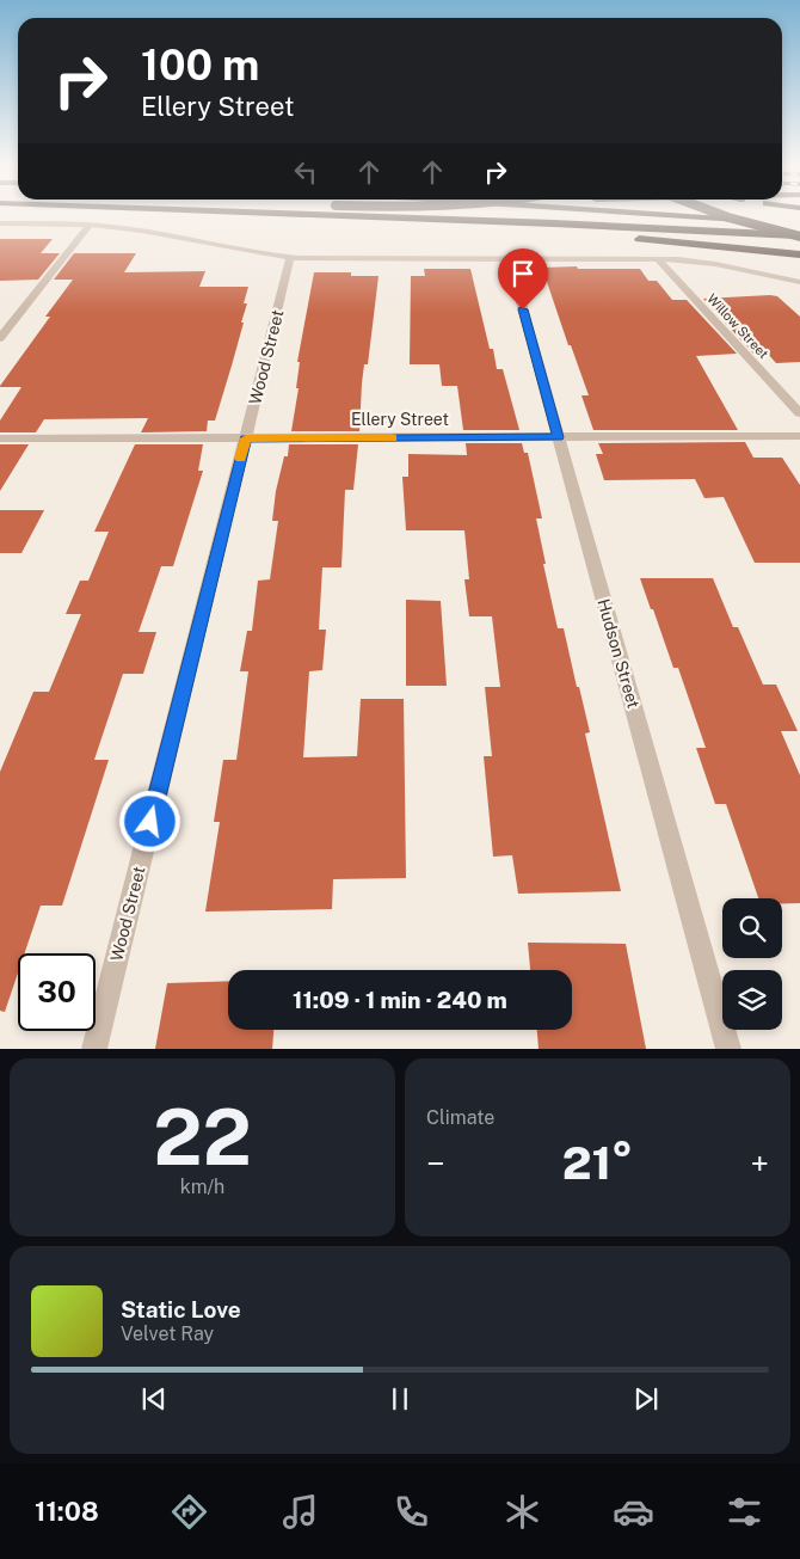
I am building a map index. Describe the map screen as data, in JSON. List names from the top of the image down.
{
  "streets": {
    "street": [
      "Willow Street",
      "Wood Street",
      "Ellery Street",
      "Hudson Street"
    ]
  },
  "crossings": [
    ["Wood Street", "Ellery Street"],
    ["Ellery Street", "Hudson Street"]
  ],
  "page": {
    "turn": ["100 m", "Ellery Street"],
    "limit": "30",
    "trip": "11:09 · 1 min · 240 m",
    "tile": [
      ["22", "km/h"],
      "Climate"
    ],
    "heat": ["−", "21°", "+"],
    "song": ["Static Love", "Velvet Ray"],
    "tabs": "11:08"
  }
}
